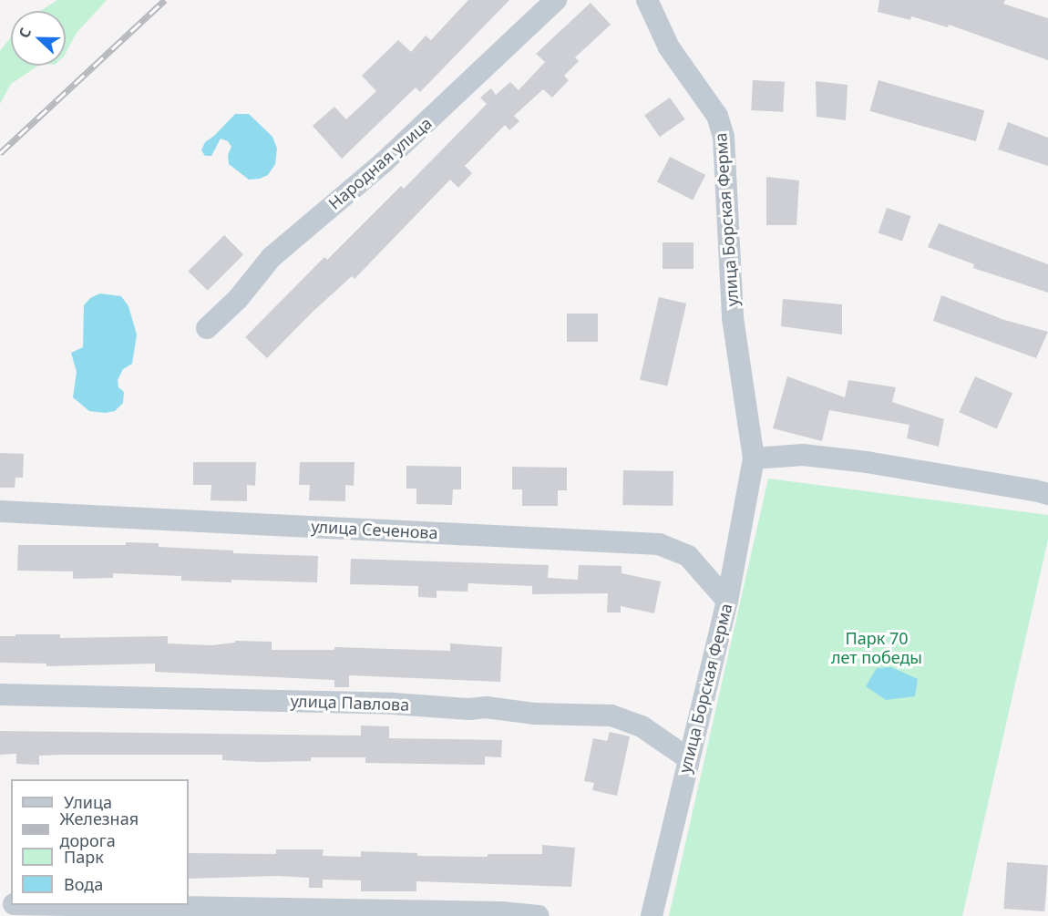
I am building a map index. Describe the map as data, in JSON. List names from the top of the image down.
{
  "streets": {
    "street": [
      "Народная улица",
      "улица Борская Ферма",
      "улица Сеченова",
      "улица Павлова"
    ]
  },
  "crossings": [
    ["улица Борская Ферма", "улица Сеченова"],
    ["улица Борская Ферма", "улица Павлова"]
  ],
  "parks": ["Парк 70 лет победы"],
  "legend": [
    "Улица",
    "Железная дорога",
    "Парк",
    "Вода"
  ],
  "north": "left"
}
